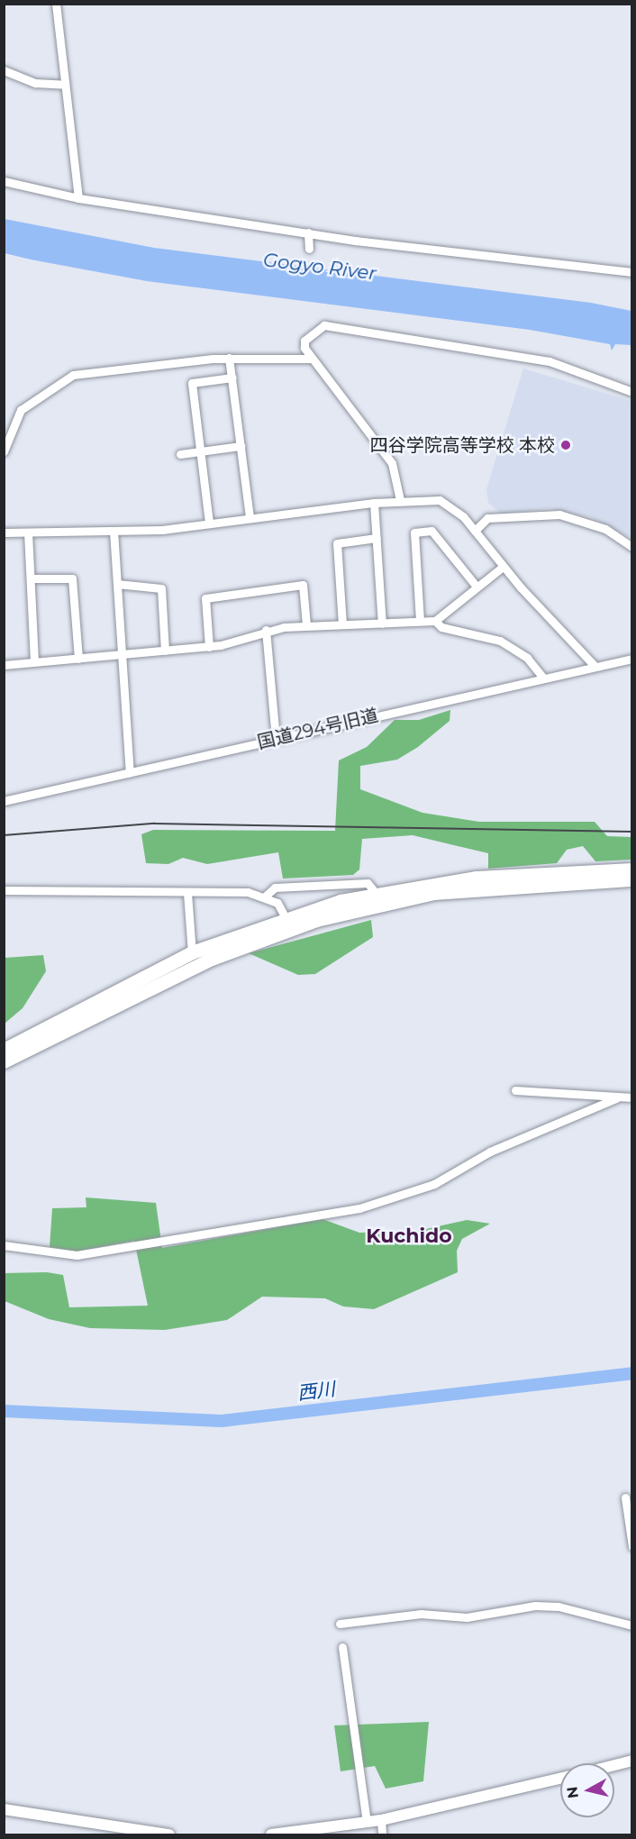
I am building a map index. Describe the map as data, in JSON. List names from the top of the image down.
{
  "streets": {
    "street": ["国道294号旧道"]
  },
  "districts": ["Kuchido"],
  "water": ["Gogyo River", "西川"],
  "places": ["四谷学院高等学校 本校"],
  "north": "left"
}
